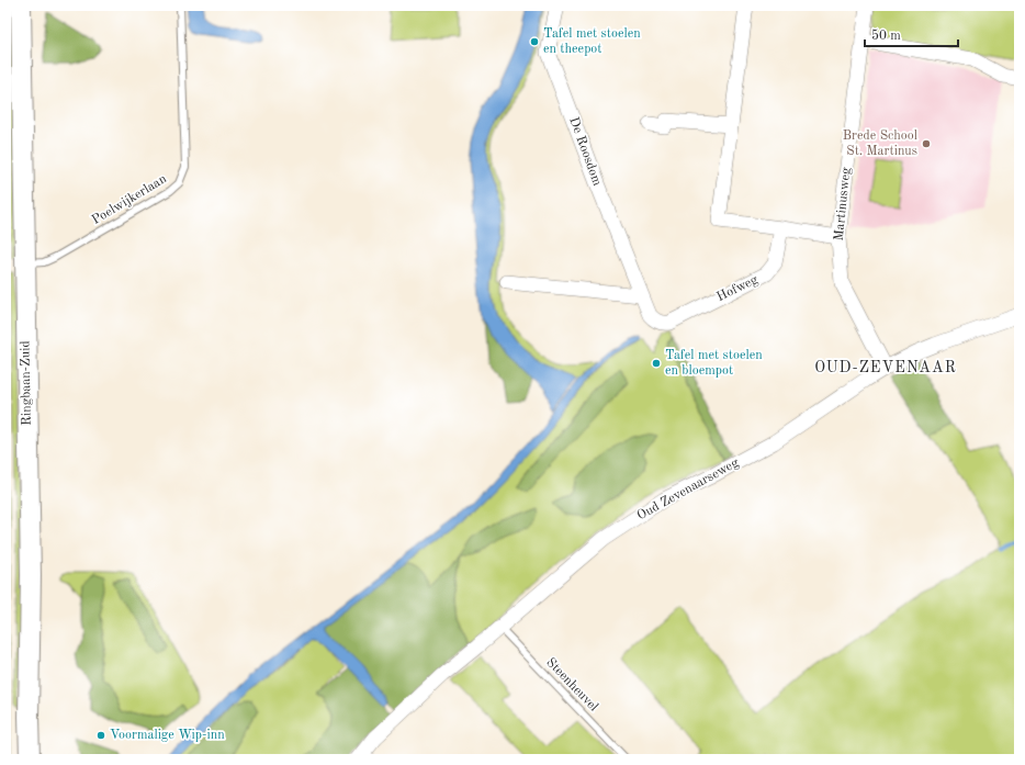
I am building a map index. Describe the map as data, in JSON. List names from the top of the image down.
{
  "streets": {
    "street": [
      "De Roosdom",
      "Martinusweg",
      "Hofweg",
      "Ringbaan-Zuid",
      "Oud Zevenaarseweg"
    ],
    "lane": ["Poelwijkerlaan", "Steenheuvel"]
  },
  "crossings": [
    ["De Roosdom", "Hofweg"],
    ["Poelwijkerlaan", "Ringbaan-Zuid"],
    ["Martinusweg", "Oud Zevenaarseweg"],
    ["Oud Zevenaarseweg", "Steenheuvel"]
  ],
  "districts": ["OUD-ZEVENAAR"],
  "places": [
    "Tafel met stoelen en theepot",
    "Brede School St. Martinus",
    "Tafel met stoelen en bloempot",
    "Voormalige Wip-inn"
  ],
  "scale_bar": "50 m"
}
